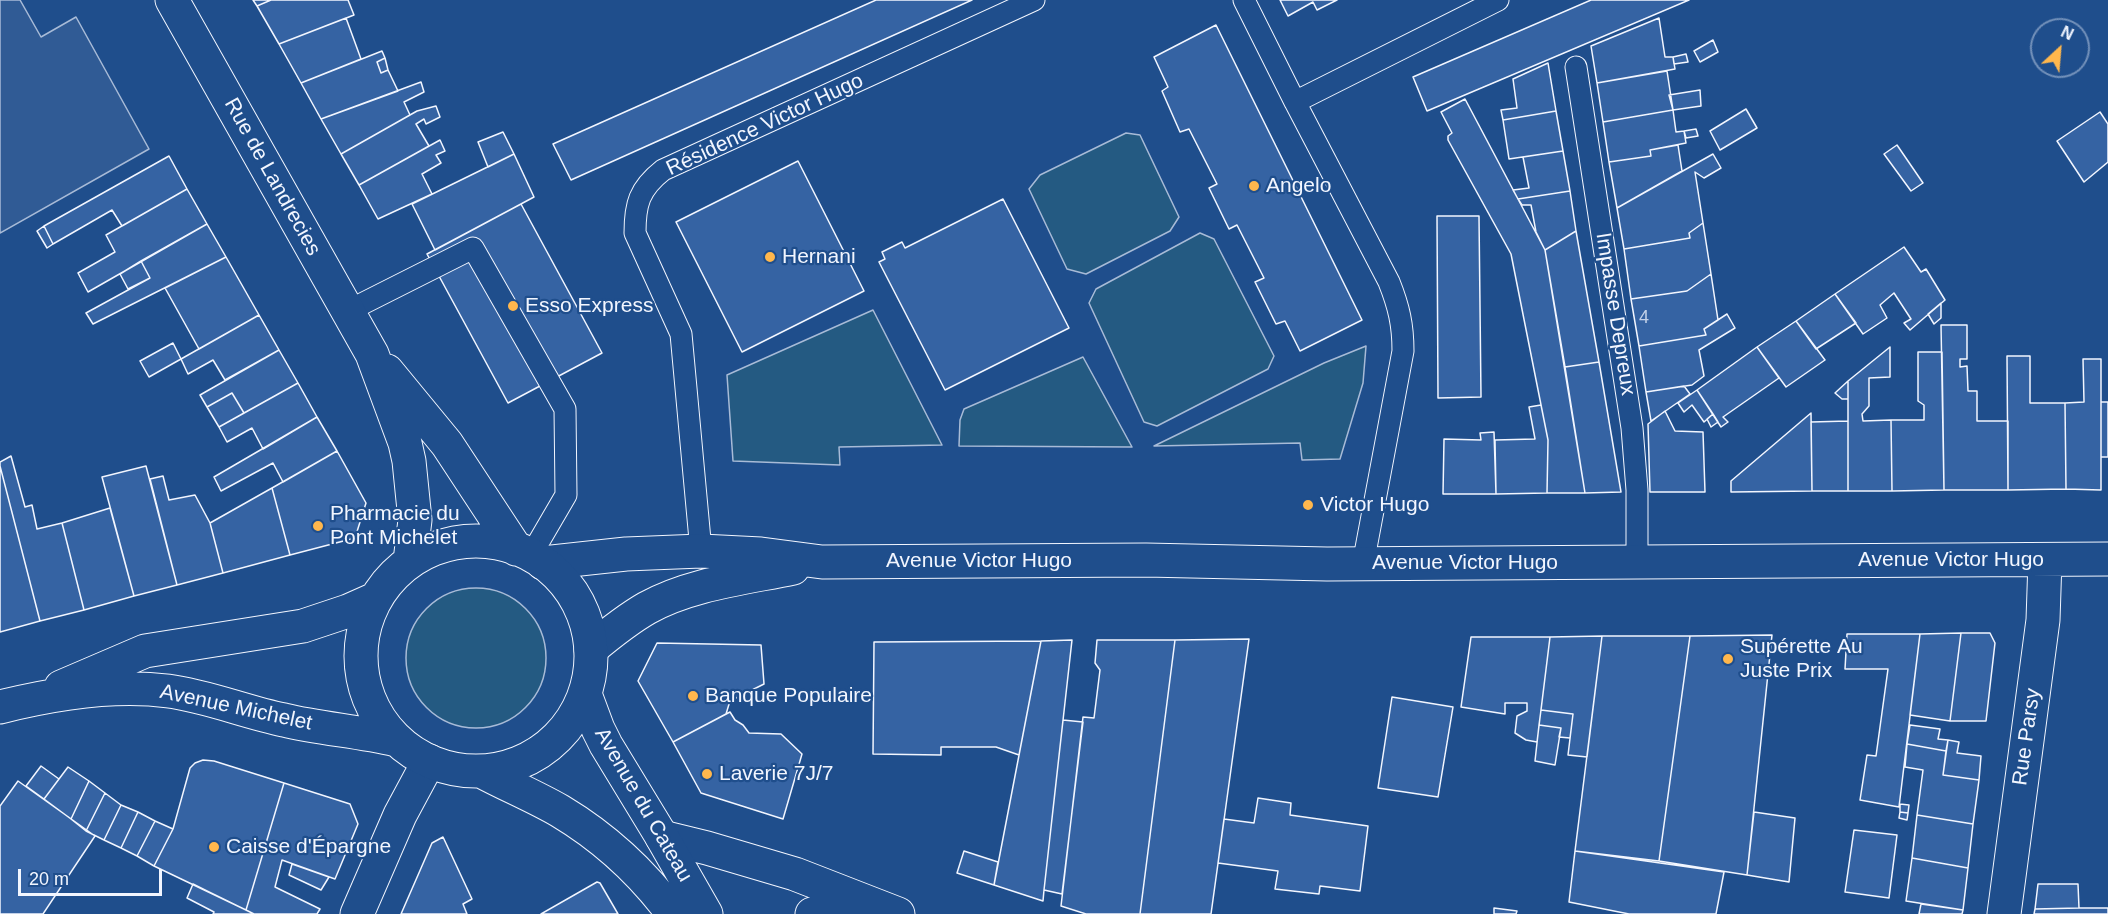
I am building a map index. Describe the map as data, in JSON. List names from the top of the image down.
{
  "streets": {
    "main road": [
      "Rue de Landrecies",
      "Avenue Victor Hugo",
      "Avenue Michelet",
      "Rue Parsy",
      "Avenue du Cateau"
    ],
    "lane": ["Résidence Victor Hugo", "Impasse Depreux"]
  },
  "crossings": [
    ["Résidence Victor Hugo", "Avenue Victor Hugo"],
    ["Rue de Landrecies", "Avenue Victor Hugo"],
    ["Rue de Landrecies", "Avenue du Cateau"],
    ["Impasse Depreux", "Avenue Victor Hugo"],
    ["Avenue Victor Hugo", "Rue Parsy"]
  ],
  "places": [
    "Angelo",
    "Hernani",
    "Esso Express",
    "Victor Hugo",
    "Pharmacie du Pont Michelet",
    "Supérette Au Juste Prix",
    "Banque Populaire",
    "Laverie 7J/7",
    "Caisse d'Épargne"
  ],
  "house_numbers": ["4"],
  "scale_bar": "20 m",
  "north": "top right"
}
